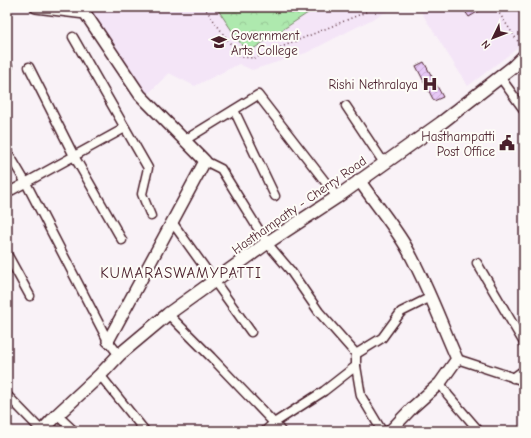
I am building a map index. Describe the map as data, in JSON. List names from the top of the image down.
{
  "streets": {
    "main road": ["Hasthampatty - Cherry Road"]
  },
  "districts": ["KUMARASWAMYPATTI"],
  "places": {
    "school or university": ["Government Arts College"],
    "hospital": ["Rishi Nethralaya"],
    "public building": ["Hasthampatti Post Office"]
  },
  "north": "bottom left"
}
